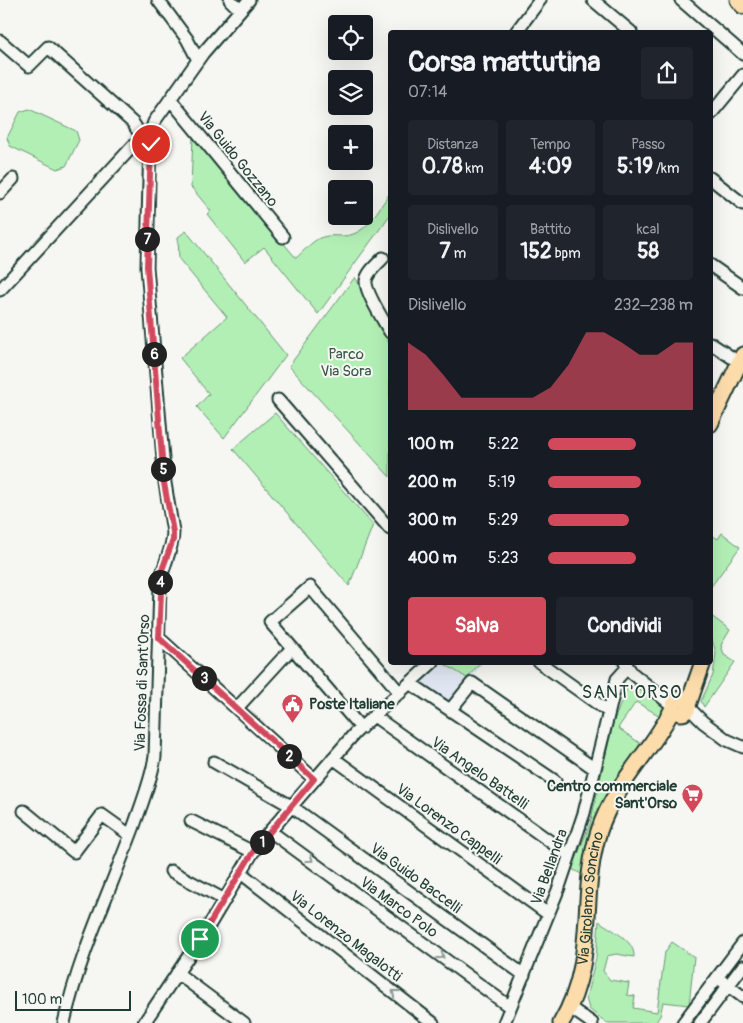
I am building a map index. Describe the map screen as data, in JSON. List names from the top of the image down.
{
  "streets": {
    "main road": ["Via Girolamo Soncino"],
    "street": [
      "Via Guido Gozzano",
      "Via Fossa di Sant'Orso",
      "Via Angelo Battelli",
      "Via Lorenzo Cappelli",
      "Via Bellandra",
      "Via Guido Baccelli",
      "Via Marco Polo",
      "Via Lorenzo Magalotti"
    ]
  },
  "crossings": [
    ["Via Angelo Battelli", "Via Bellandra"],
    ["Via Lorenzo Cappelli", "Via Bellandra"],
    ["Via Bellandra", "Via Guido Baccelli"],
    ["Via Bellandra", "Via Marco Polo"]
  ],
  "one_way": ["Via Marco Polo", "Via Lorenzo Magalotti"],
  "districts": ["SANT'ORSO"],
  "parks": ["Parco Via Sora"],
  "places": {
    "public building": ["Poste Italiane"],
    "supermarket": ["Centro commerciale Sant'Orso"]
  },
  "scale_bar": "100 m",
  "page": {
    "map_buttons": ["+", "−"],
    "heading": ["Corsa mattutina", "07:14"],
    "stats": [
      ["Distanza", "0.78 km"],
      ["Tempo", "4:09"],
      ["Passo", "5:19 /km"],
      ["Dislivello", "7 m"],
      ["Battito", "152 bpm"],
      ["kcal", "58"]
    ],
    "pins": [
      "7",
      "6",
      "5",
      "4",
      "3",
      "2",
      "1"
    ],
    "chart": ["Dislivello", "232–238 m"],
    "list": [
      {
        "name": "100 m",
        "note": "5:22"
      },
      {
        "name": "200 m",
        "note": "5:19"
      },
      {
        "name": "300 m",
        "note": "5:29"
      },
      {
        "name": "400 m",
        "note": "5:23"
      }
    ],
    "buttons": ["Salva", "Condividi"],
    "scale": "100 m"
  }
}
